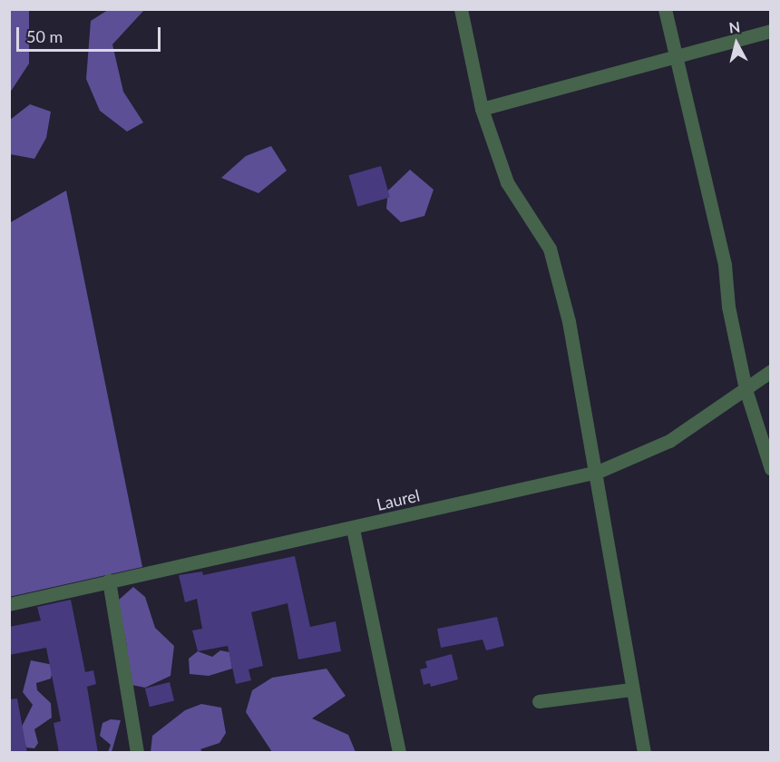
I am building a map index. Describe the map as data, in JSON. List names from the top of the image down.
{
  "streets": {
    "street": ["Laurel"]
  },
  "scale_bar": "50 m",
  "north": "top"
}
